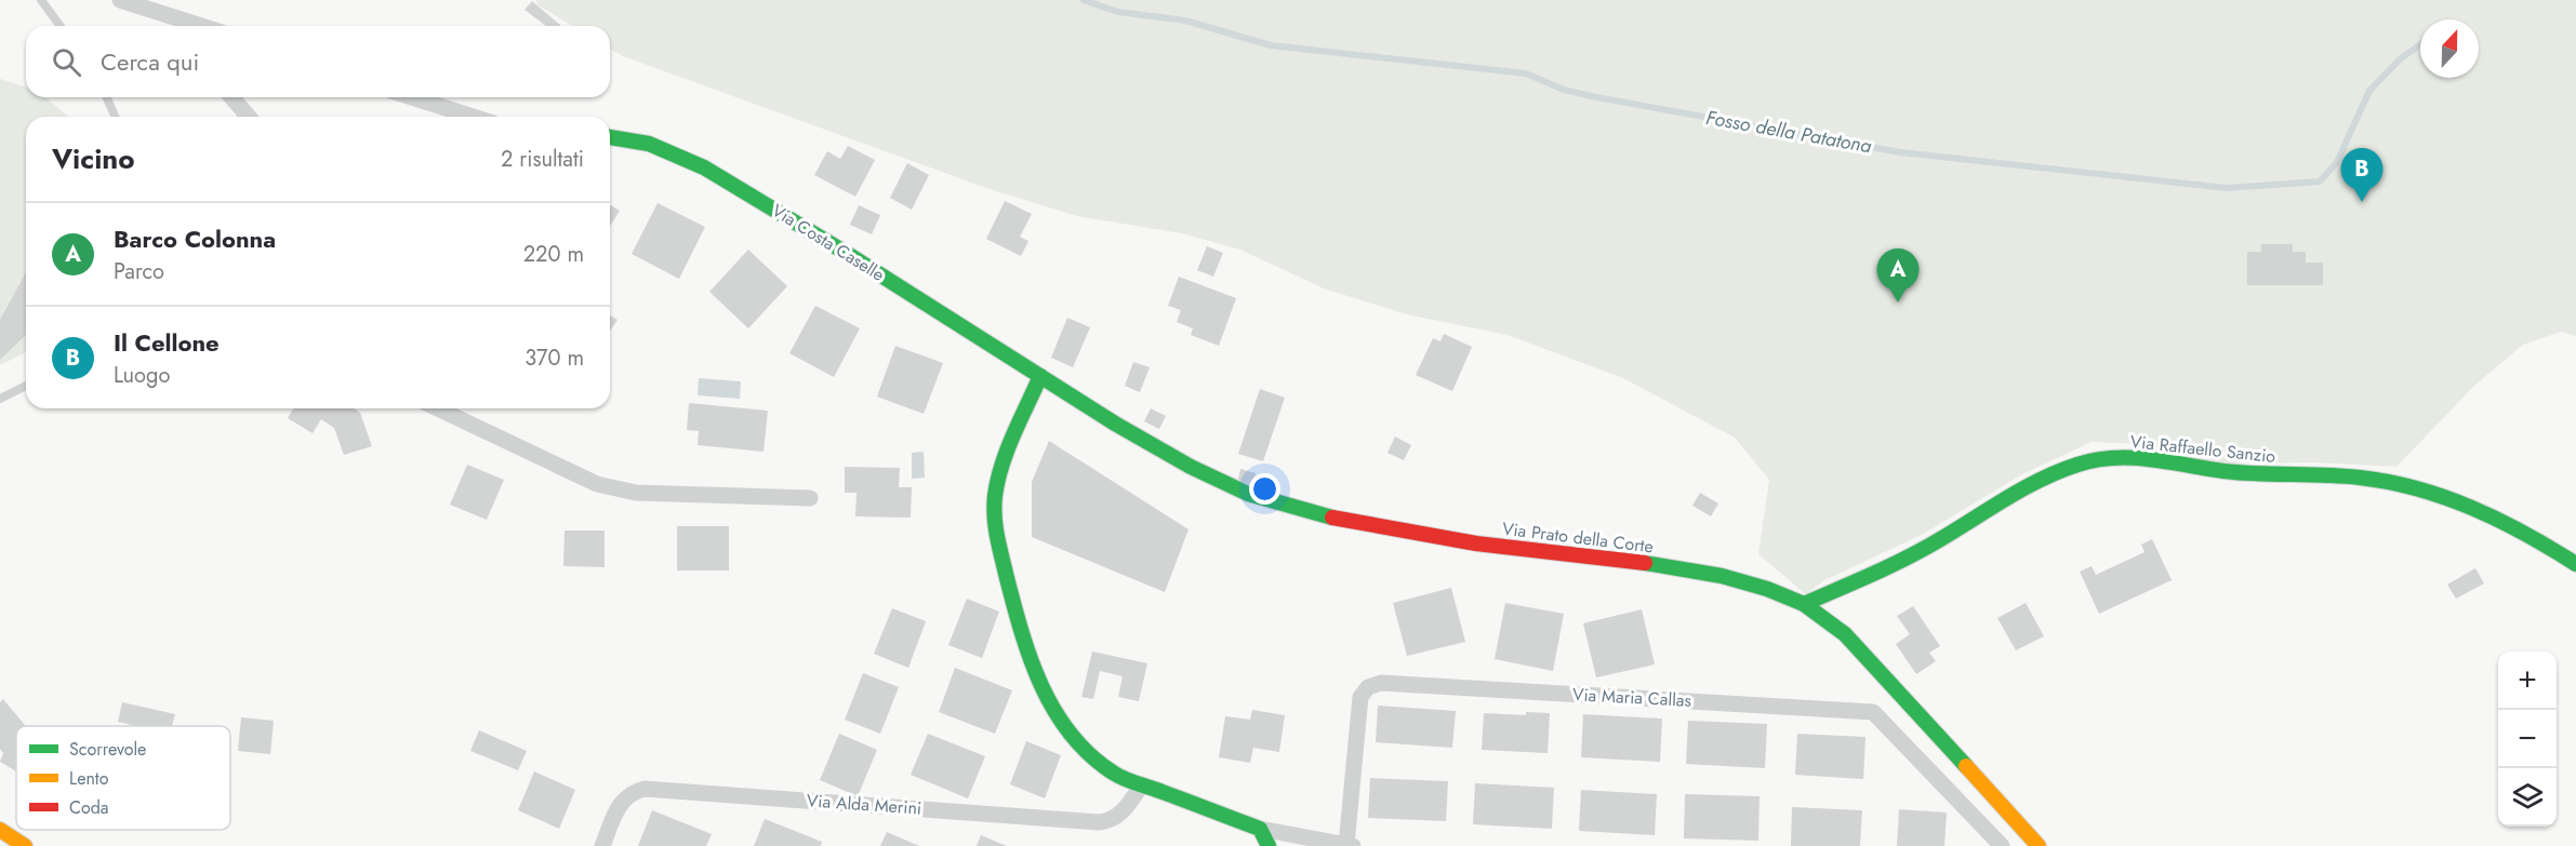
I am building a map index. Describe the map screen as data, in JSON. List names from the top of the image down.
{
  "streets": {
    "street": [
      "Via Costa Caselle",
      "Via Raffaello Sanzio",
      "Via Prato della Corte",
      "Via Maria Callas",
      "Via Alda Merini"
    ]
  },
  "crossings": [
    ["Via Costa Caselle", "Via Prato della Corte"],
    ["Via Raffaello Sanzio", "Via Prato della Corte"]
  ],
  "water": ["Fosso della Patatona"],
  "legend": ["Scorrevole", "Lento", "Coda"],
  "north": "top",
  "page": {
    "search": "Cerca qui",
    "heading": ["Vicino", "2 risultati"],
    "pins": ["B", "A"],
    "list": [
      {
        "mark": "A",
        "name": "Barco Colonna",
        "note": "Parco",
        "value": "220 m"
      },
      {
        "mark": "B",
        "name": "Il Cellone",
        "note": "Luogo",
        "value": "370 m"
      }
    ],
    "map_buttons": ["+", "−"]
  }
}
